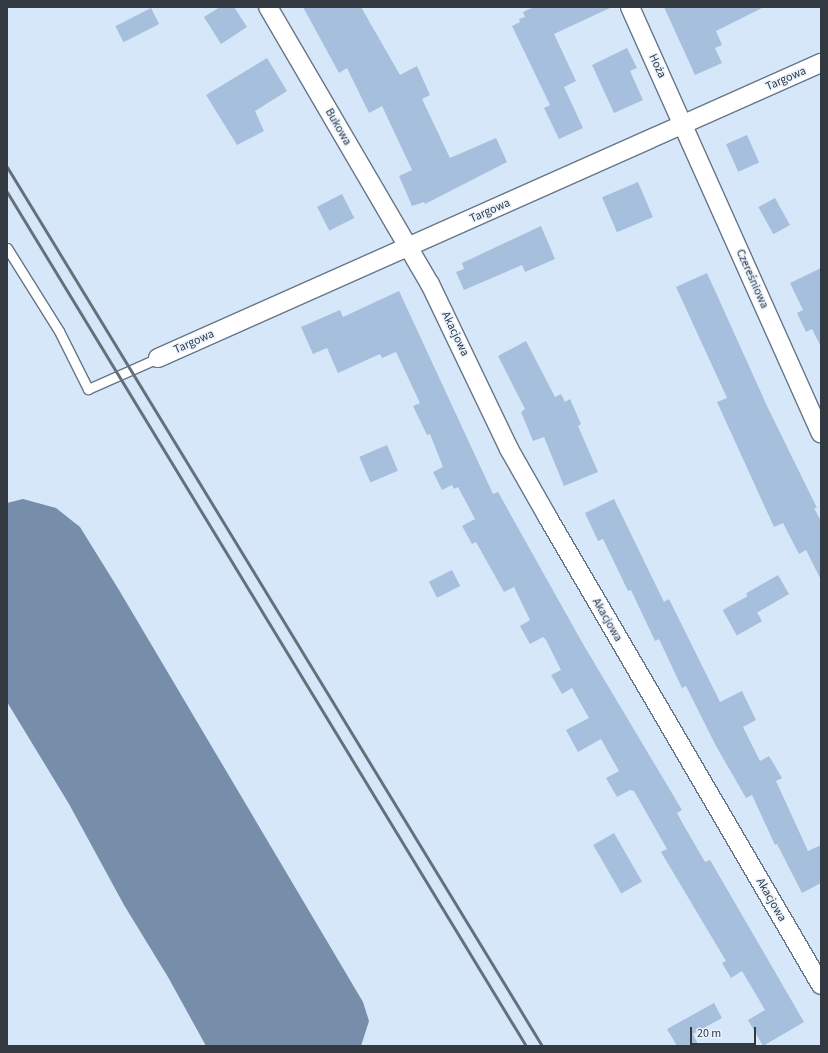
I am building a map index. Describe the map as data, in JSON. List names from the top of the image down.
{
  "streets": {
    "street": [
      "Hoża",
      "Targowa",
      "Bukowa",
      "Czereśniowa",
      "Akacjowa"
    ]
  },
  "crossings": [
    ["Hoża", "Targowa"],
    ["Hoża", "Czereśniowa"],
    ["Targowa", "Bukowa"],
    ["Targowa", "Czereśniowa"],
    ["Targowa", "Akacjowa"],
    ["Bukowa", "Akacjowa"]
  ],
  "scale_bar": "20 m"
}
